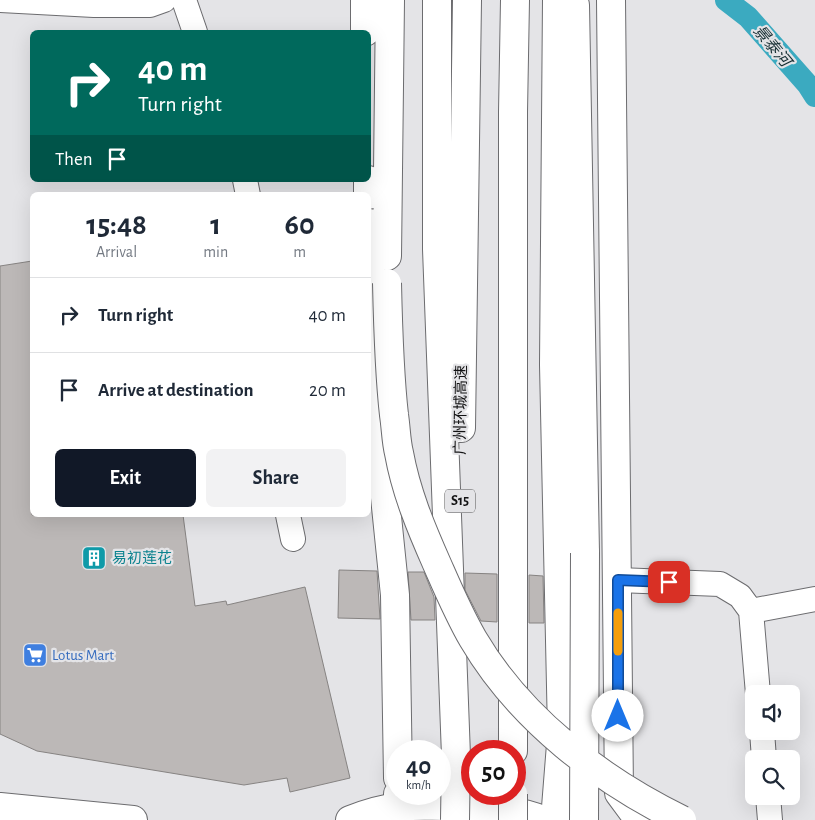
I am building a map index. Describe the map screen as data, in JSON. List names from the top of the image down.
{
  "streets": {
    "main road": ["广州环城高速", "S15"]
  },
  "water": ["景泰河"],
  "places": {
    "building": ["易初莲花"],
    "supermarket": ["Lotus Mart"]
  },
  "page": {
    "turn": ["40 m", "Turn right"],
    "then": "Then",
    "eta": [
      "15:48",
      "Arrival",
      "1",
      "min",
      "60",
      "m"
    ],
    "list": [
      {
        "name": "Turn right",
        "value": "40 m"
      },
      {
        "name": "Arrive at destination",
        "value": "20 m"
      }
    ],
    "buttons": ["Exit", "Share"],
    "speed": "40 km/h",
    "limit": "50"
  }
}
